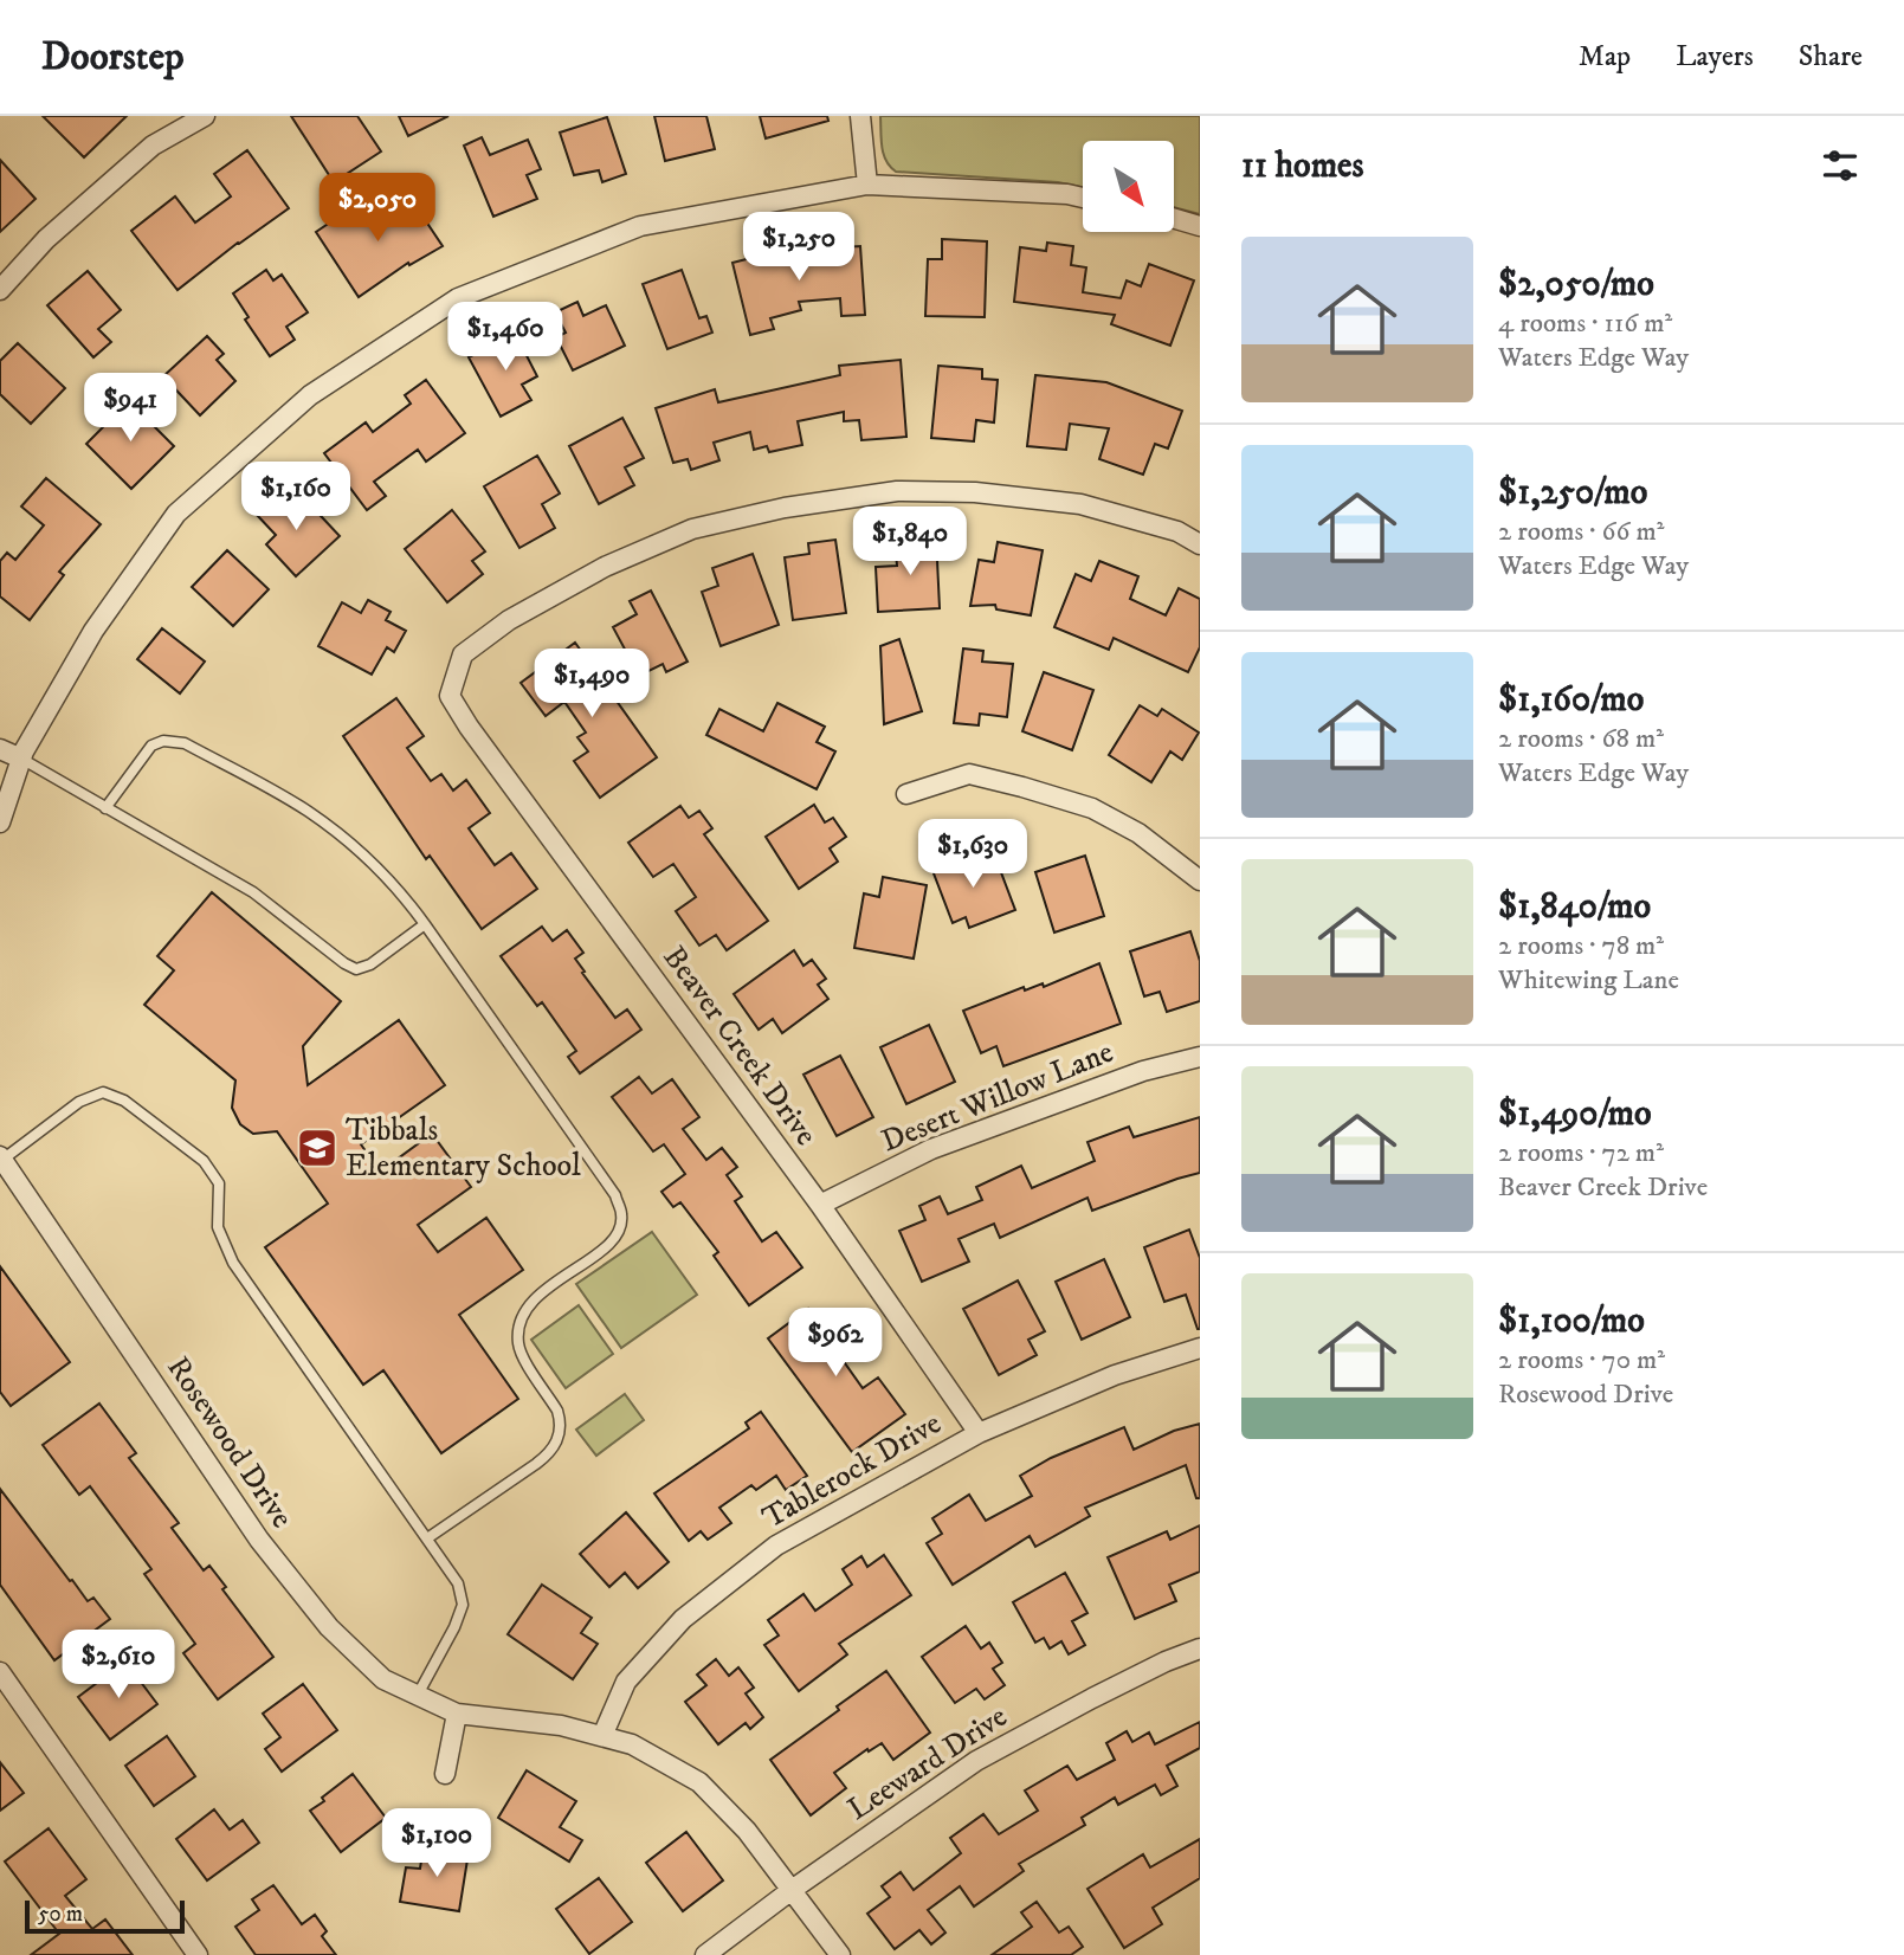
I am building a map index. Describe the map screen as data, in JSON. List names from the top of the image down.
{
  "streets": {
    "street": [
      "Beaver Creek Drive",
      "Desert Willow Lane",
      "Rosewood Drive",
      "Tablerock Drive",
      "Leeward Drive"
    ]
  },
  "crossings": [
    ["Beaver Creek Drive", "Desert Willow Lane"],
    ["Beaver Creek Drive", "Tablerock Drive"],
    ["Rosewood Drive", "Tablerock Drive"],
    ["Rosewood Drive", "Leeward Drive"]
  ],
  "places": {
    "school or university": ["Tibbals Elementary School"]
  },
  "scale_bar": "50 m",
  "north": "bottom right",
  "page": {
    "header": "Doorstep",
    "nav": ["Map", "Layers", "Share"],
    "heading": "11 homes",
    "price": [
      "$2,050",
      "$1,250",
      "$1,460",
      "$941",
      "$1,160",
      "$1,840",
      "$1,490",
      "$1,630",
      "$962",
      "$2,610",
      "$1,100"
    ],
    "list": [
      {
        "name": "$2,050/mo",
        "note": "4 rooms · 116 m² · Waters Edge Way"
      },
      {
        "name": "$1,250/mo",
        "note": "2 rooms · 66 m² · Waters Edge Way"
      },
      {
        "name": "$1,160/mo",
        "note": "2 rooms · 68 m² · Waters Edge Way"
      },
      {
        "name": "$1,840/mo",
        "note": "2 rooms · 78 m² · Whitewing Lane"
      },
      {
        "name": "$1,490/mo",
        "note": "2 rooms · 72 m² · Beaver Creek Drive"
      },
      {
        "name": "$1,100/mo",
        "note": "2 rooms · 70 m² · Rosewood Drive"
      }
    ],
    "scale": "50 m"
  }
}
